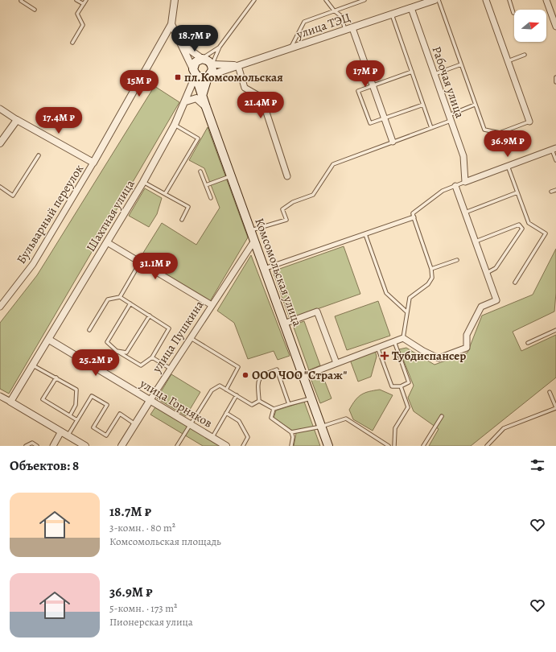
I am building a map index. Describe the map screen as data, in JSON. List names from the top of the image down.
{
  "streets": {
    "main road": ["Комсомольская улица"],
    "street": [
      "улица ТЭЦ",
      "Рабочая улица",
      "Бульварный переулок",
      "Шахтная улица",
      "улица Пушкина",
      "улица Горняков"
    ]
  },
  "crossings": [
    ["улица ТЭЦ", "Рабочая улица"],
    ["улица ТЭЦ", "Шахтная улица"],
    ["улица ТЭЦ", "Комсомольская улица"],
    ["Шахтная улица", "Комсомольская улица"],
    ["Шахтная улица", "улица Горняков"],
    ["Комсомольская улица", "улица Пушкина"],
    ["улица Пушкина", "улица Горняков"]
  ],
  "places": {
    "transit": ["пл.Комсомольская"],
    "health": ["Тубдиспансер"],
    "other": ["ООО ЧОО \"Страж\""]
  },
  "north": "right",
  "page": {
    "price": [
      "18.7M ₽",
      "17M ₽",
      "15M ₽",
      "21.4M ₽",
      "17.4M ₽",
      "36.9M ₽",
      "31.1M ₽",
      "25.2M ₽"
    ],
    "heading": "Объектов: 8",
    "list": [
      {
        "name": "18.7M ₽",
        "note": "3-комн. · 80 m² · Комсомольская площадь"
      },
      {
        "name": "36.9M ₽",
        "note": "5-комн. · 173 m² · Пионерская улица"
      }
    ]
  }
}
